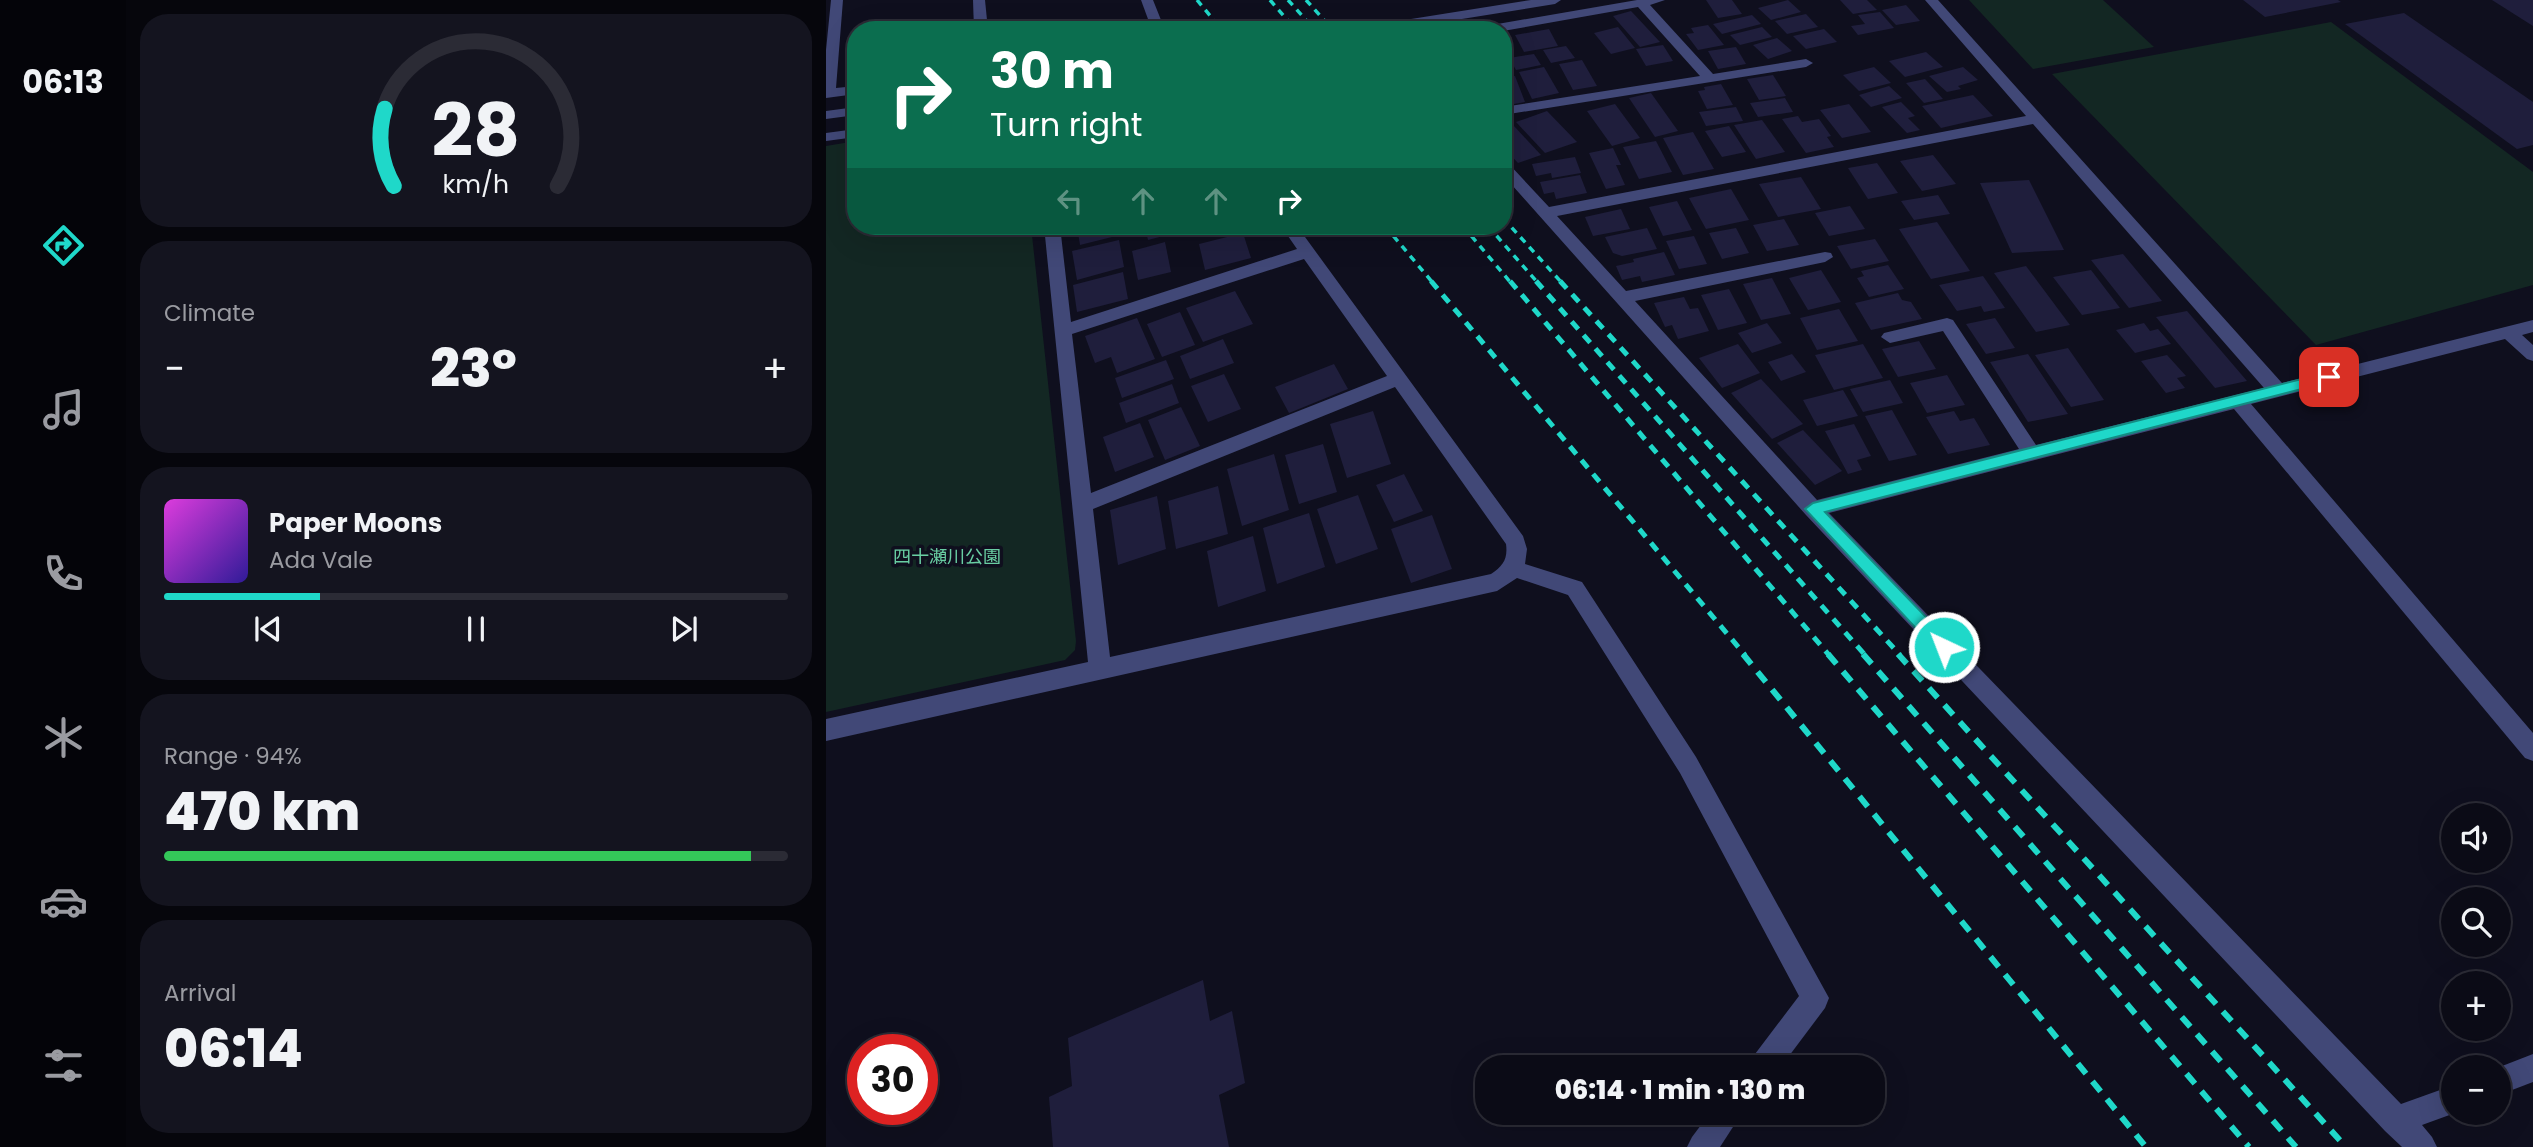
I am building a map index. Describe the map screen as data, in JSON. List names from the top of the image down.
{
  "parks": ["四十瀬川公園"],
  "page": {
    "tabs": "06:13",
    "turn": ["30 m", "Turn right"],
    "tile": [
      "Climate",
      ["Range · 94%", "470 km"],
      ["Arrival", "06:14"]
    ],
    "heat": ["−", "23°", "+"],
    "song": ["Paper Moons", "Ada Vale"],
    "map_buttons": ["+", "−"],
    "limit": "30",
    "trip": "06:14 · 1 min · 130 m",
    "gauge": ["28", "km/h"]
  }
}
